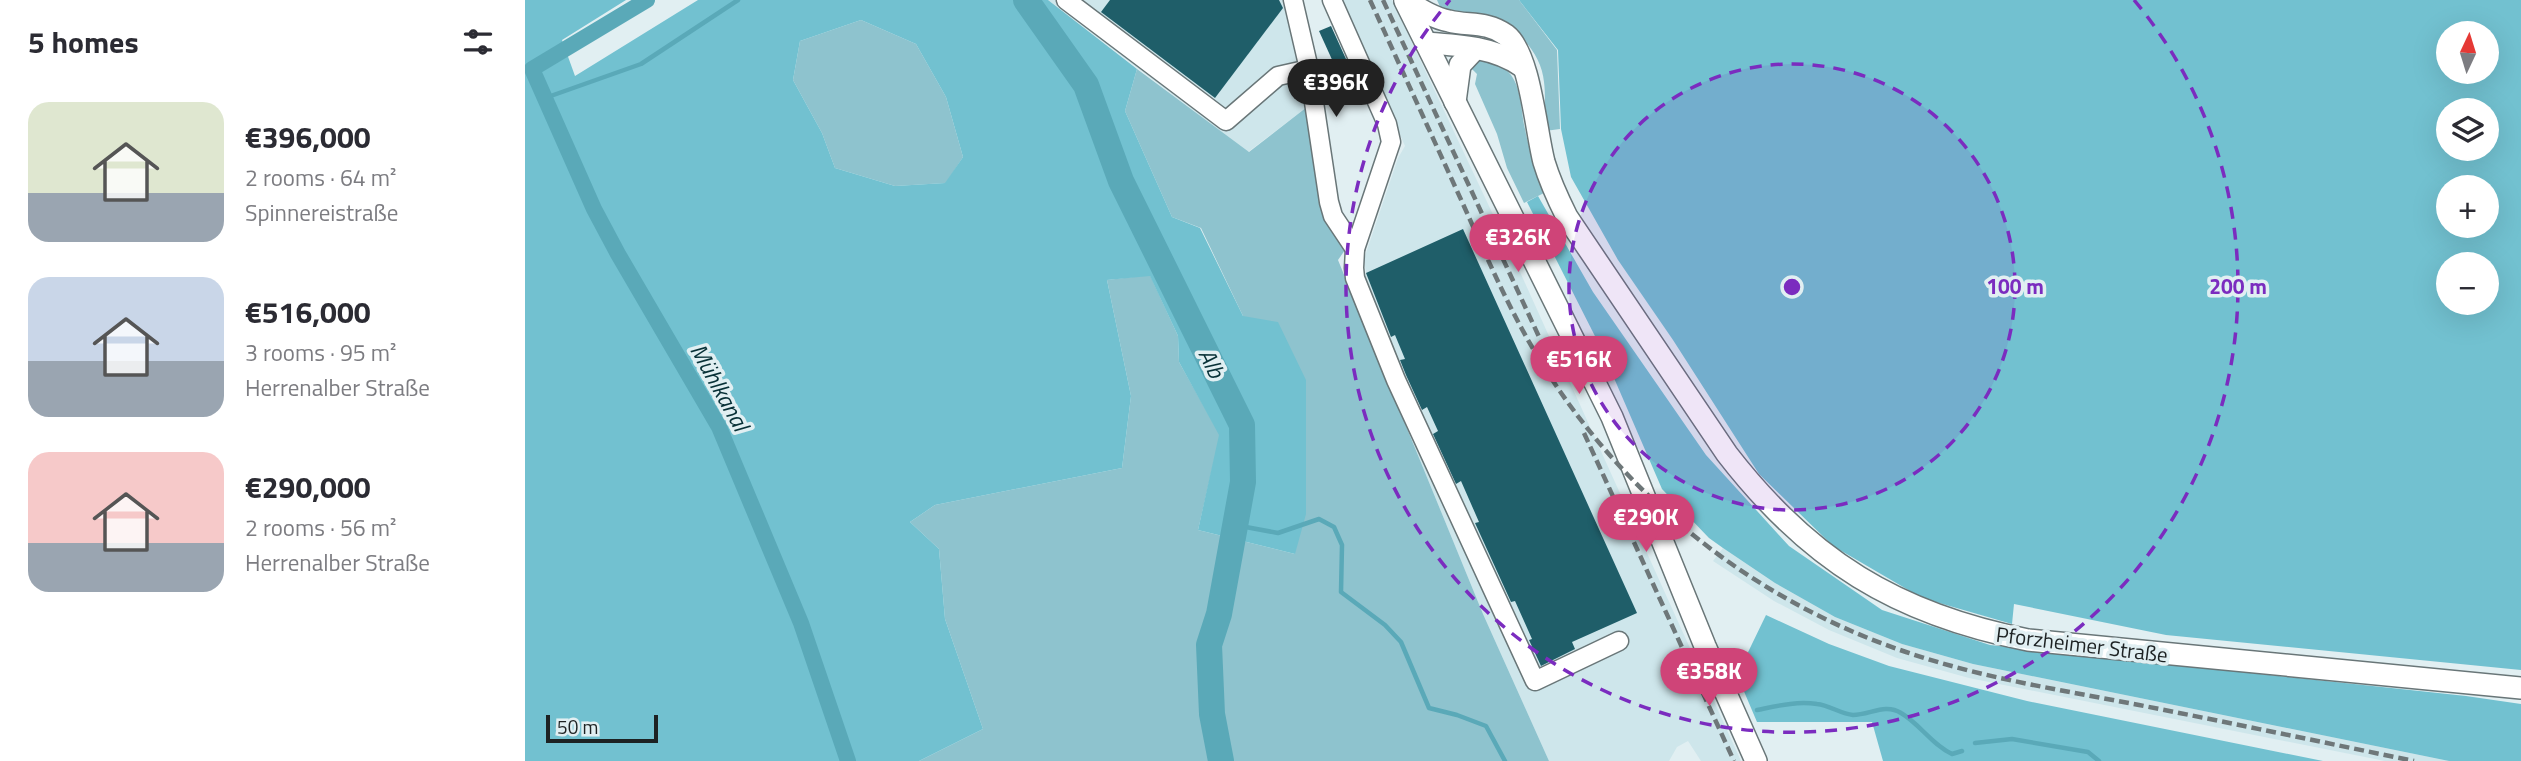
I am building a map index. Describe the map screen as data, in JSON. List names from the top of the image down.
{
  "streets": {
    "main road": ["Pforzheimer Straße"]
  },
  "water": ["Alb", "Mühlkanal"],
  "scale_bar": "50 m",
  "north": "top",
  "page": {
    "heading": "5 homes",
    "map_buttons": ["+", "−"],
    "price": [
      "€396K",
      "€326K",
      "€516K",
      "€290K",
      "€358K"
    ],
    "list": [
      {
        "name": "€396,000",
        "note": "2 rooms · 64 m² · Spinnereistraße"
      },
      {
        "name": "€516,000",
        "note": "3 rooms · 95 m² · Herrenalber Straße"
      },
      {
        "name": "€290,000",
        "note": "2 rooms · 56 m² · Herrenalber Straße"
      }
    ],
    "scale": "50 m"
  },
  "rings": ["100 m", "200 m"]
}
